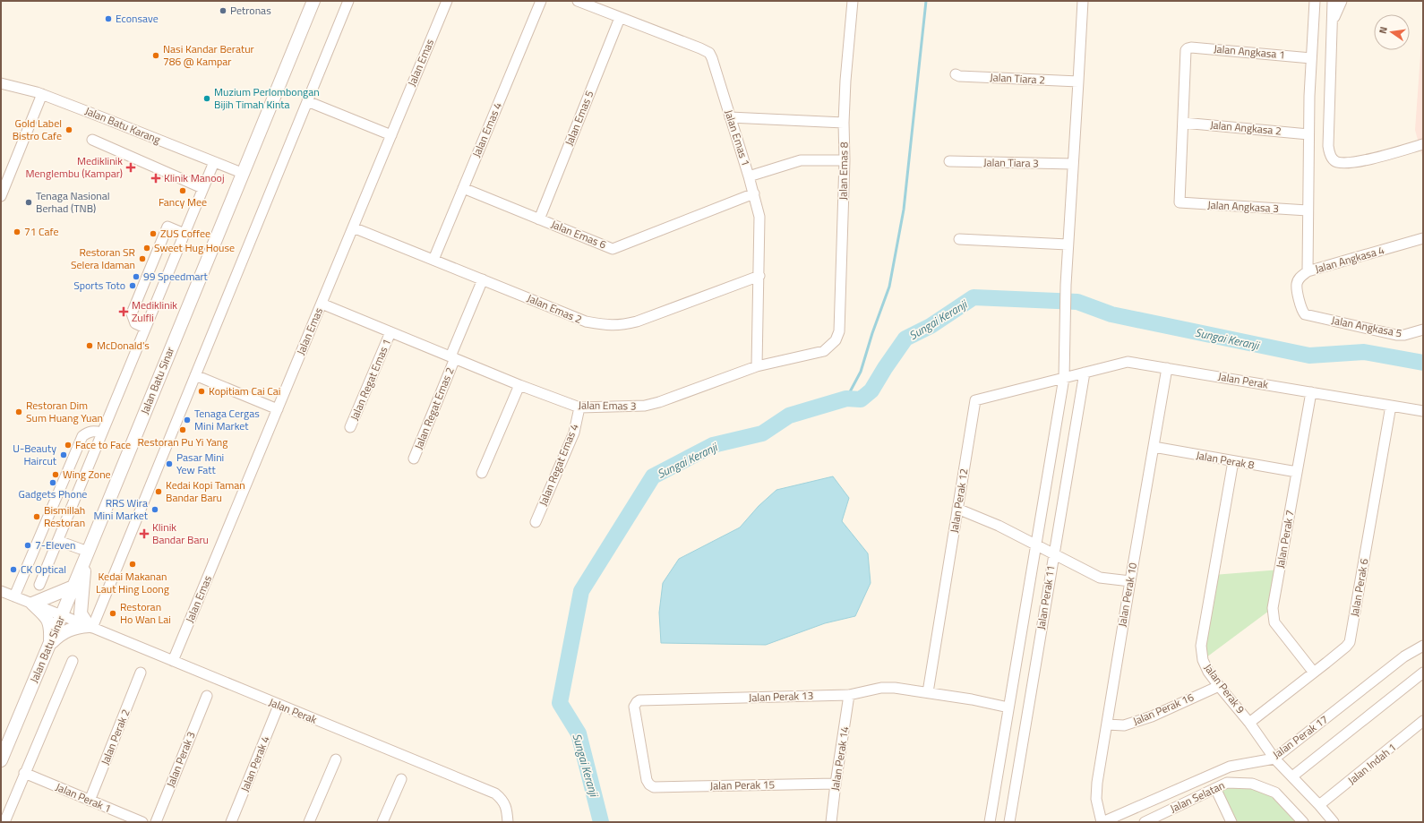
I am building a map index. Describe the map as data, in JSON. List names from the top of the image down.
{
  "streets": {
    "street": [
      "Jalan Angkasa 1",
      "Jalan Emas",
      "Jalan Tiara 2",
      "Jalan Emas 5",
      "Jalan Batu Karang",
      "Jalan Angkasa 2",
      "Jalan Emas 4",
      "Jalan Emas 1",
      "Jalan Tiara 3",
      "Jalan Emas 8",
      "Jalan Angkasa 3",
      "Jalan Emas 6",
      "Jalan Angkasa 4",
      "Jalan Emas 2",
      "Jalan Angkasa 5",
      "Jalan Regat Emas 1",
      "Jalan Batu Sinar",
      "Jalan Perak",
      "Jalan Emas 3",
      "Jalan Regat Emas 2",
      "Jalan Perak 8",
      "Jalan Regat Emas 4",
      "Jalan Perak 12",
      "Jalan Perak 7",
      "Jalan Perak 6",
      "Jalan Perak 10",
      "Jalan Perak 11",
      "Jalan Perak 9",
      "Jalan Perak 13",
      "Jalan Perak 16",
      "Jalan Perak 2",
      "Jalan Perak 17",
      "Jalan Perak 14",
      "Jalan Perak 3",
      "Jalan Perak 4",
      "Jalan Indah 1",
      "Jalan Perak 15",
      "Jalan Selatan",
      "Jalan Perak 1"
    ]
  },
  "crossings": [
    ["Jalan Angkasa 1", "Jalan Angkasa 2"],
    ["Jalan Angkasa 1", "Jalan Angkasa 3"],
    ["Jalan Emas", "Jalan Emas 2"],
    ["Jalan Emas", "Jalan Perak"],
    ["Jalan Emas", "Jalan Emas 3"],
    ["Jalan Tiara 2", "Jalan Perak 11"],
    ["Jalan Emas 5", "Jalan Emas 1"],
    ["Jalan Emas 5", "Jalan Emas 6"],
    ["Jalan Batu Karang", "Jalan Batu Sinar"],
    ["Jalan Angkasa 2", "Jalan Angkasa 3"],
    ["Jalan Emas 4", "Jalan Emas 6"],
    ["Jalan Emas 4", "Jalan Emas 2"],
    ["Jalan Emas 1", "Jalan Emas 6"],
    ["Jalan Emas 1", "Jalan Emas 2"],
    ["Jalan Emas 1", "Jalan Emas 3"],
    ["Jalan Tiara 3", "Jalan Perak 11"],
    ["Jalan Emas 8", "Jalan Emas 3"],
    ["Jalan Angkasa 4", "Jalan Angkasa 5"],
    ["Jalan Emas 2", "Jalan Regat Emas 2"],
    ["Jalan Regat Emas 1", "Jalan Emas 3"],
    ["Jalan Batu Sinar", "Jalan Perak"],
    ["Jalan Perak", "Jalan Perak 12"],
    ["Jalan Perak", "Jalan Perak 7"],
    ["Jalan Perak", "Jalan Perak 6"],
    ["Jalan Perak", "Jalan Perak 10"],
    ["Jalan Perak", "Jalan Perak 11"],
    ["Jalan Perak", "Jalan Perak 4"],
    ["Jalan Emas 3", "Jalan Regat Emas 2"],
    ["Jalan Emas 3", "Jalan Regat Emas 4"],
    ["Jalan Perak 8", "Jalan Perak 7"],
    ["Jalan Perak 8", "Jalan Perak 10"],
    ["Jalan Perak 8", "Jalan Perak 9"],
    ["Jalan Perak 12", "Jalan Perak 11"],
    ["Jalan Perak 12", "Jalan Perak 13"],
    ["Jalan Perak 7", "Jalan Perak 6"],
    ["Jalan Perak 6", "Jalan Perak 9"],
    ["Jalan Perak 10", "Jalan Perak 16"],
    ["Jalan Perak 10", "Jalan Perak 17"],
    ["Jalan Perak 11", "Jalan Perak 13"],
    ["Jalan Perak 9", "Jalan Perak 16"],
    ["Jalan Perak 9", "Jalan Perak 17"],
    ["Jalan Perak 9", "Jalan Indah 1"],
    ["Jalan Perak 13", "Jalan Perak 14"],
    ["Jalan Perak 13", "Jalan Perak 15"],
    ["Jalan Perak 2", "Jalan Perak 1"],
    ["Jalan Perak 14", "Jalan Perak 15"]
  ],
  "water": ["Sungai Keranji"],
  "places": {
    "other": [
      "Petronas",
      "Econsave",
      "Nasi Kandar Beratur 786 @ Kampar",
      "Muzium Perlombongan Bijih Timah Kinta",
      "Gold Label Bistro Cafe",
      "Fancy Mee",
      "Tenaga Nasional Berhad (TNB)",
      "71 Cafe",
      "ZUS Coffee",
      "Sweet Hug House",
      "Restoran SR Selera Idaman",
      "99 Speedmart",
      "Sports Toto",
      "McDonald's",
      "Kopitiam Cai Cai",
      "Restoran Dim Sum Huang Yuan",
      "Tenaga Cergas Mini Market",
      "Restoran Pu Yi Yang",
      "Face to Face",
      "U-Beauty Haircut",
      "Pasar Mini Yew Fatt",
      "Wing Zone",
      "Gadgets Phone",
      "Kedai Kopi Taman Bandar Baru",
      "RRS Wira Mini Market",
      "Bismillah Restoran",
      "7-Eleven",
      "Kedai Makanan Laut Hing Loong",
      "CK Optical",
      "Restoran Ho Wan Lai"
    ],
    "health": [
      "Mediklinik Menglembu (Kampar)",
      "Klinik Manooj",
      "Mediklinik Zulfli",
      "Klinik Bandar Baru"
    ]
  },
  "north": "left"
}
